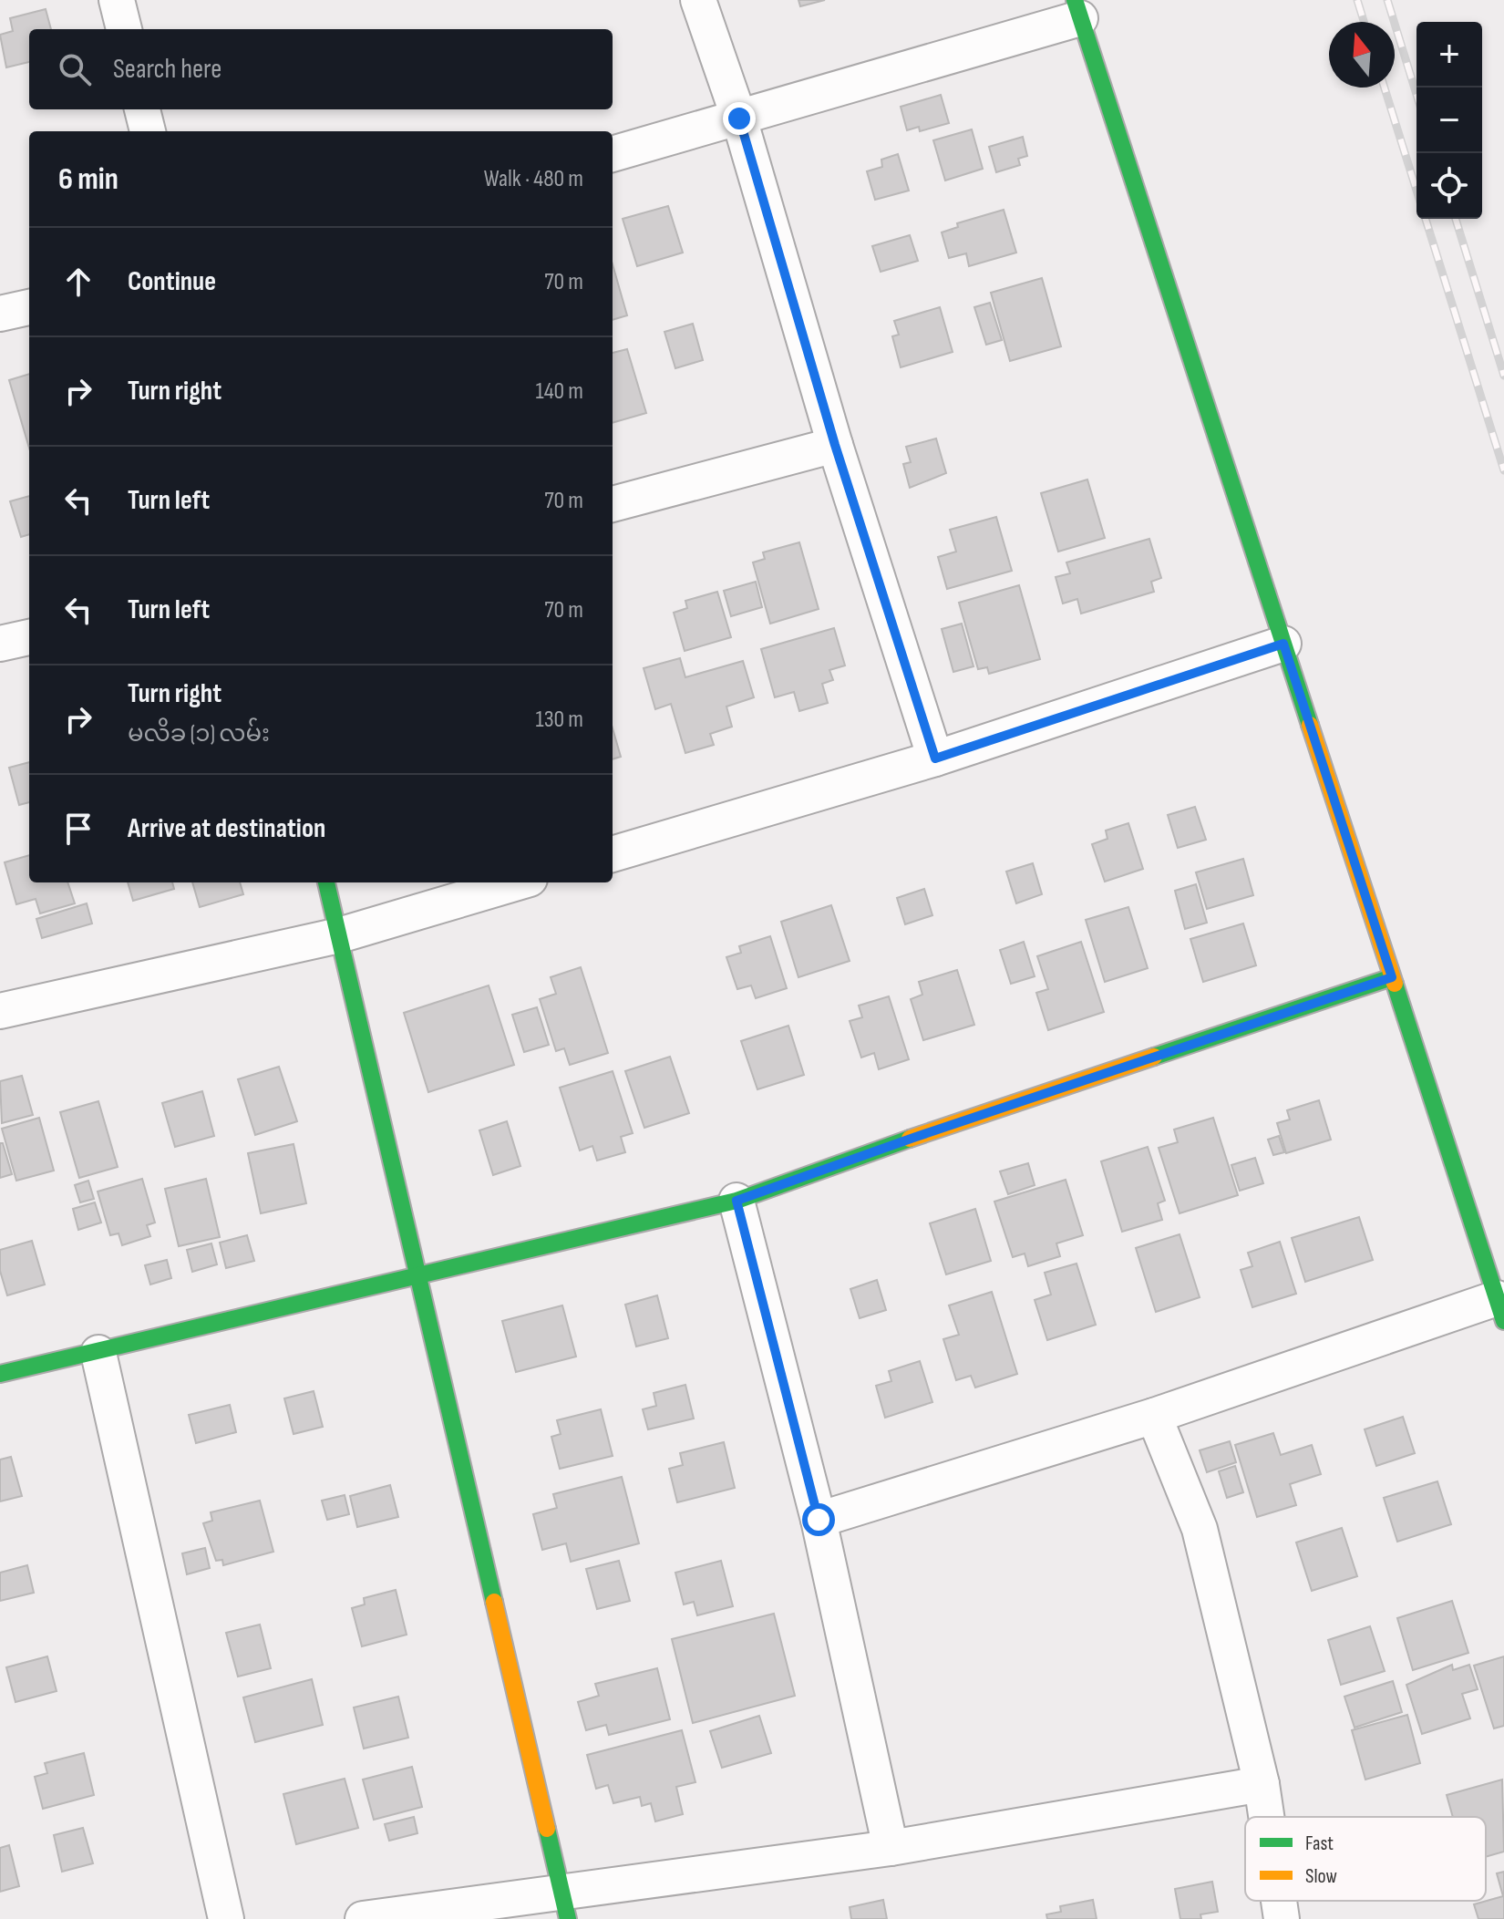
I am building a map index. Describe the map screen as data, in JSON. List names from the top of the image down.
{
  "legend": ["Fast", "Slow"],
  "north": "top",
  "page": {
    "map_buttons": ["+", "−"],
    "search": "Search here",
    "heading": ["6 min", "Walk · 480 m"],
    "list": [
      ["Continue", "70 m"],
      ["Turn right", "140 m"],
      ["Turn left", "70 m"],
      ["Turn left", "70 m"],
      ["Turn right", "မလိခ (၁) လမ်း", "130 m"],
      "Arrive at destination"
    ]
  }
}
